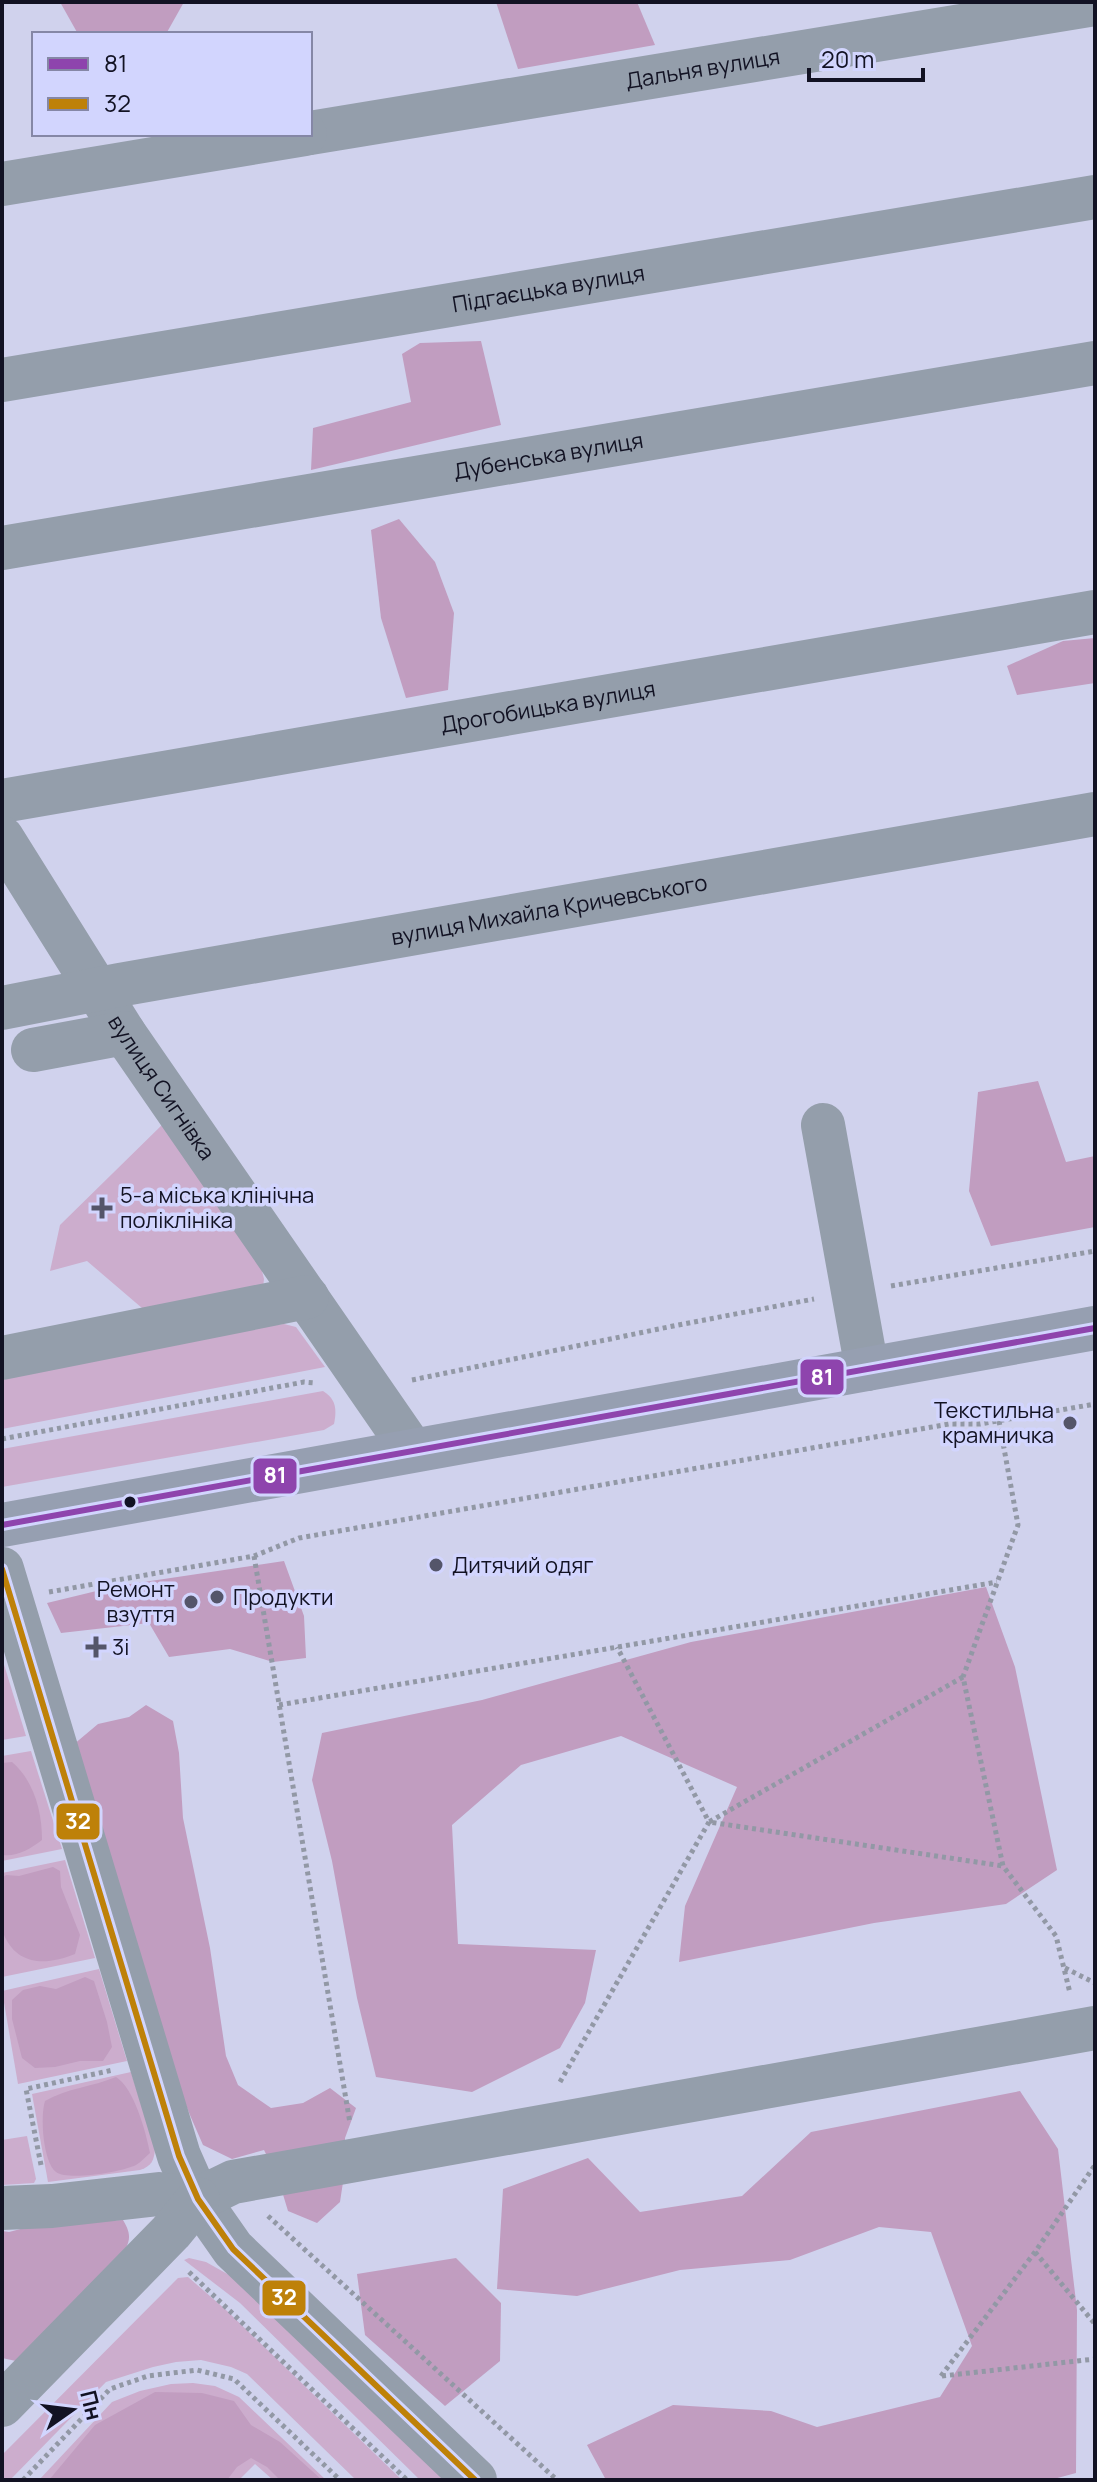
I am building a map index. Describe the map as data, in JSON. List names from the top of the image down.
{
  "streets": {
    "street": [
      "Дальня вулиця",
      "Підгаєцька вулиця",
      "Дубенська вулиця",
      "Дрогобицька вулиця",
      "вулиця Михайла Кричевського",
      "вулиця Сигнівка"
    ]
  },
  "crossings": [
    ["вулиця Михайла Кричевського", "вулиця Сигнівка"]
  ],
  "places": {
    "health": ["5-а міська клінічна поліклініка", "3і"],
    "other": [
      "Текстильна крамничка",
      "Дитячий одяг",
      "Продукти",
      "Ремонт взуття"
    ]
  },
  "lines": ["transit line 81", "transit line 32"],
  "legend": ["81", "32"],
  "scale_bar": "20 m",
  "north": "right"
}
